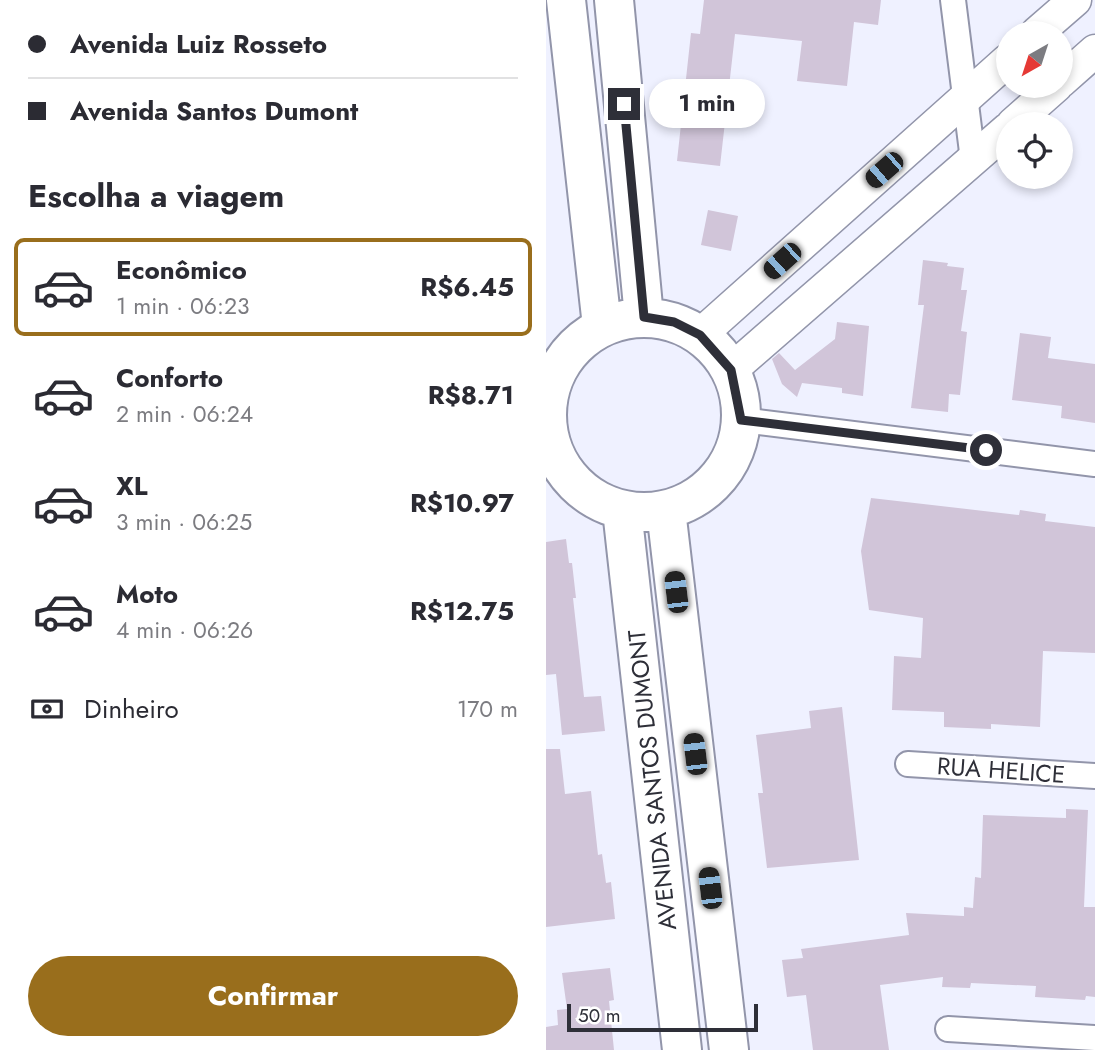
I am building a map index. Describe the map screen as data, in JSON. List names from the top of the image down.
{
  "streets": {
    "main road": ["AVENIDA SANTOS DUMONT"],
    "street": ["RUA HELICE"]
  },
  "scale_bar": "50 m",
  "north": "bottom left",
  "page": {
    "banner": ["Avenida Luiz Rosseto", "Avenida Santos Dumont"],
    "bubble": "1 min",
    "heading": "Escolha a viagem",
    "list": [
      {
        "name": "Econômico",
        "note": "1 min · 06:23",
        "value": "R$6.45"
      },
      {
        "name": "Conforto",
        "note": "2 min · 06:24",
        "value": "R$8.71"
      },
      {
        "name": "XL",
        "note": "3 min · 06:25",
        "value": "R$10.97"
      },
      {
        "name": "Moto",
        "note": "4 min · 06:26",
        "value": "R$12.75"
      }
    ],
    "pay": ["Dinheiro", "170 m"],
    "buttons": "Confirmar",
    "scale": "50 m"
  }
}
